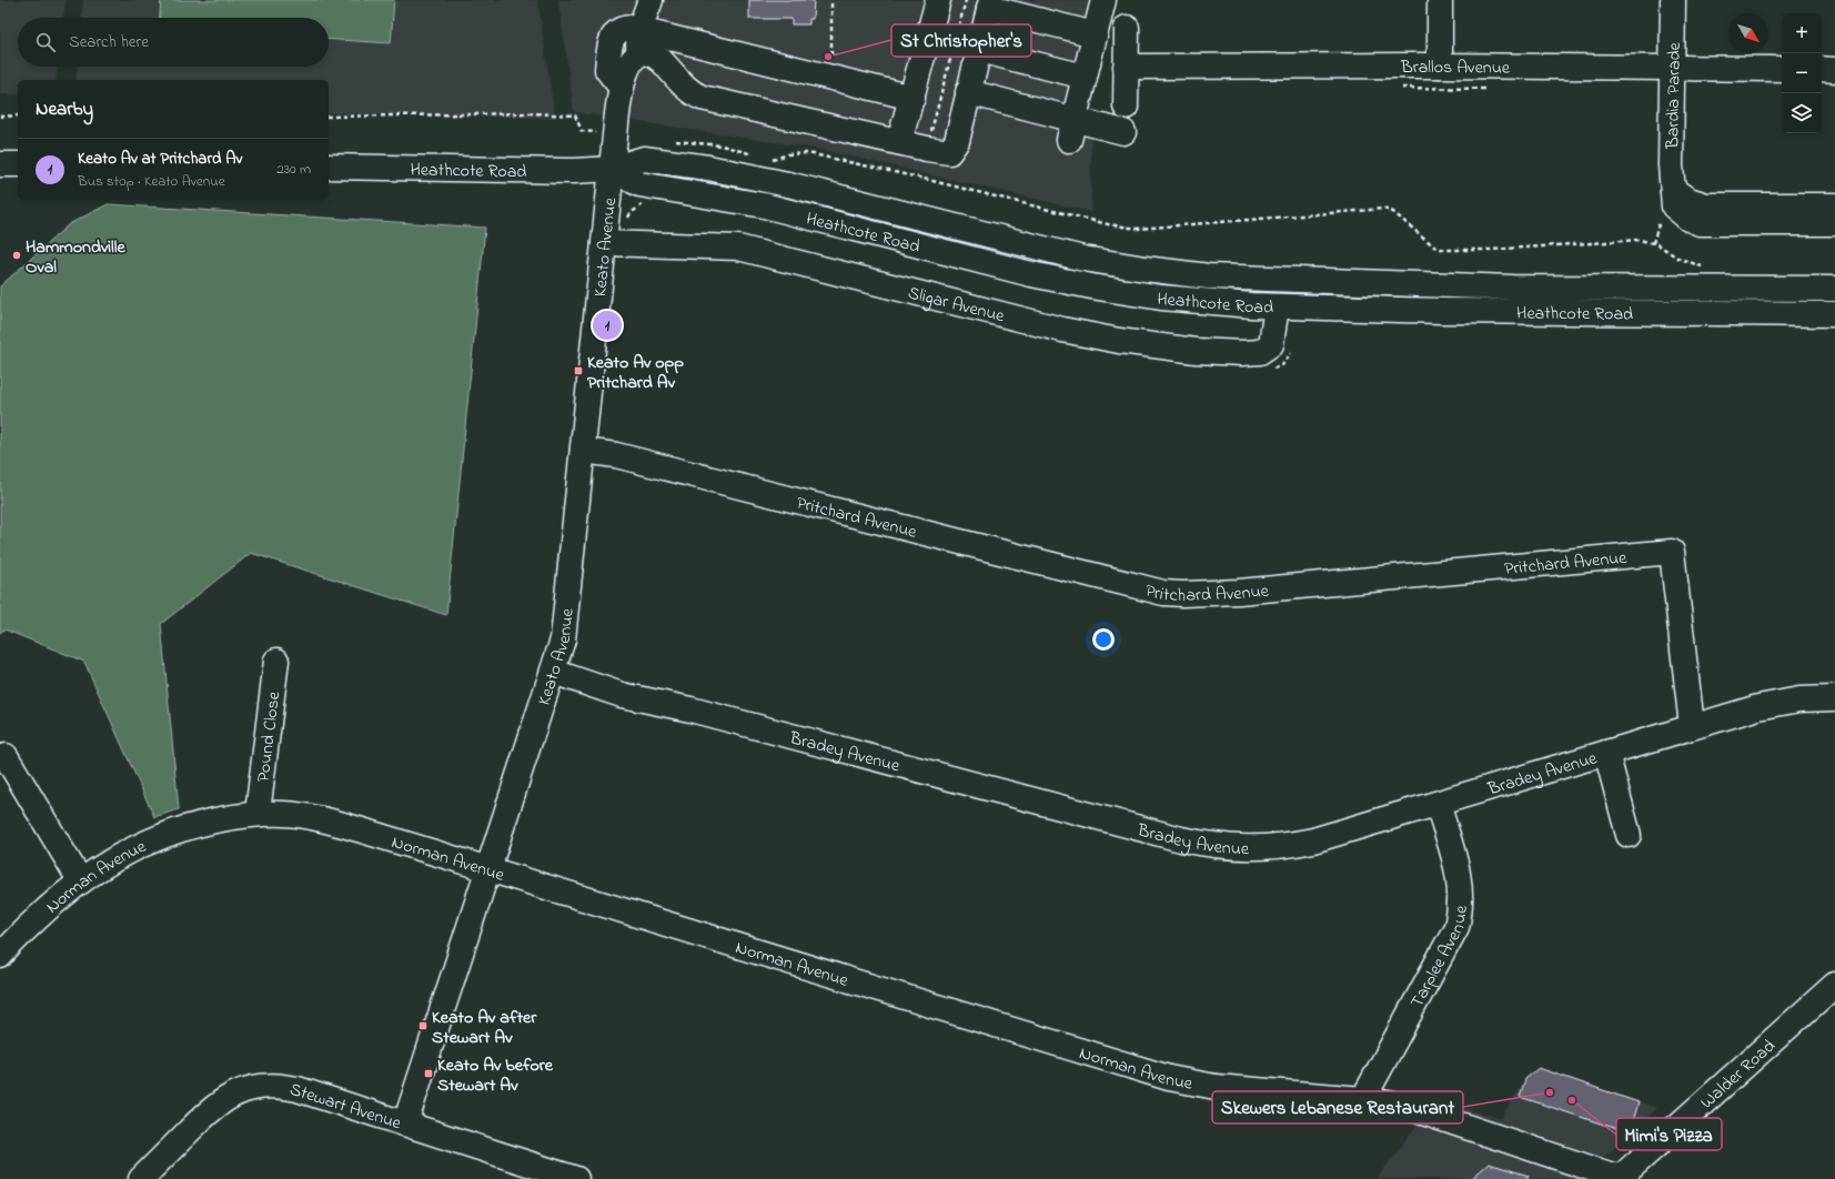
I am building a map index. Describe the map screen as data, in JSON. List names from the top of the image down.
{
  "streets": {
    "street": [
      "Brallos Avenue",
      "Bardia Parade",
      "Heathcote Road",
      "Keato Avenue",
      "Sligar Avenue",
      "Pritchard Avenue",
      "Pound Close",
      "Bradey Avenue",
      "Norman Avenue",
      "Tarplee Avenue",
      "Walder Road",
      "Stewart Avenue"
    ]
  },
  "crossings": [
    ["Brallos Avenue", "Bardia Parade"],
    ["Heathcote Road", "Keato Avenue"],
    ["Heathcote Road", "Sligar Avenue"],
    ["Keato Avenue", "Sligar Avenue"],
    ["Keato Avenue", "Pritchard Avenue"],
    ["Keato Avenue", "Bradey Avenue"],
    ["Keato Avenue", "Norman Avenue"],
    ["Keato Avenue", "Stewart Avenue"],
    ["Pritchard Avenue", "Bradey Avenue"],
    ["Pound Close", "Norman Avenue"],
    ["Bradey Avenue", "Tarplee Avenue"],
    ["Norman Avenue", "Tarplee Avenue"],
    ["Norman Avenue", "Walder Road"]
  ],
  "places": {
    "other": [
      "St Christopher's",
      "Hammondville Oval",
      "Skewers Lebanese Restaurant",
      "Mimi's Pizza"
    ],
    "transit": ["Keato Av opp Pritchard Av", "Keato Av after Stewart Av", "Keato Av before Stewart Av"]
  },
  "north": "bottom right",
  "page": {
    "map_buttons": ["+", "−"],
    "search": "Search here",
    "heading": "Nearby",
    "list": [
      {
        "mark": "1",
        "name": "Keato Av at Pritchard Av",
        "note": "Bus stop · Keato Avenue",
        "value": "230 m"
      }
    ],
    "pins": "1"
  }
}
